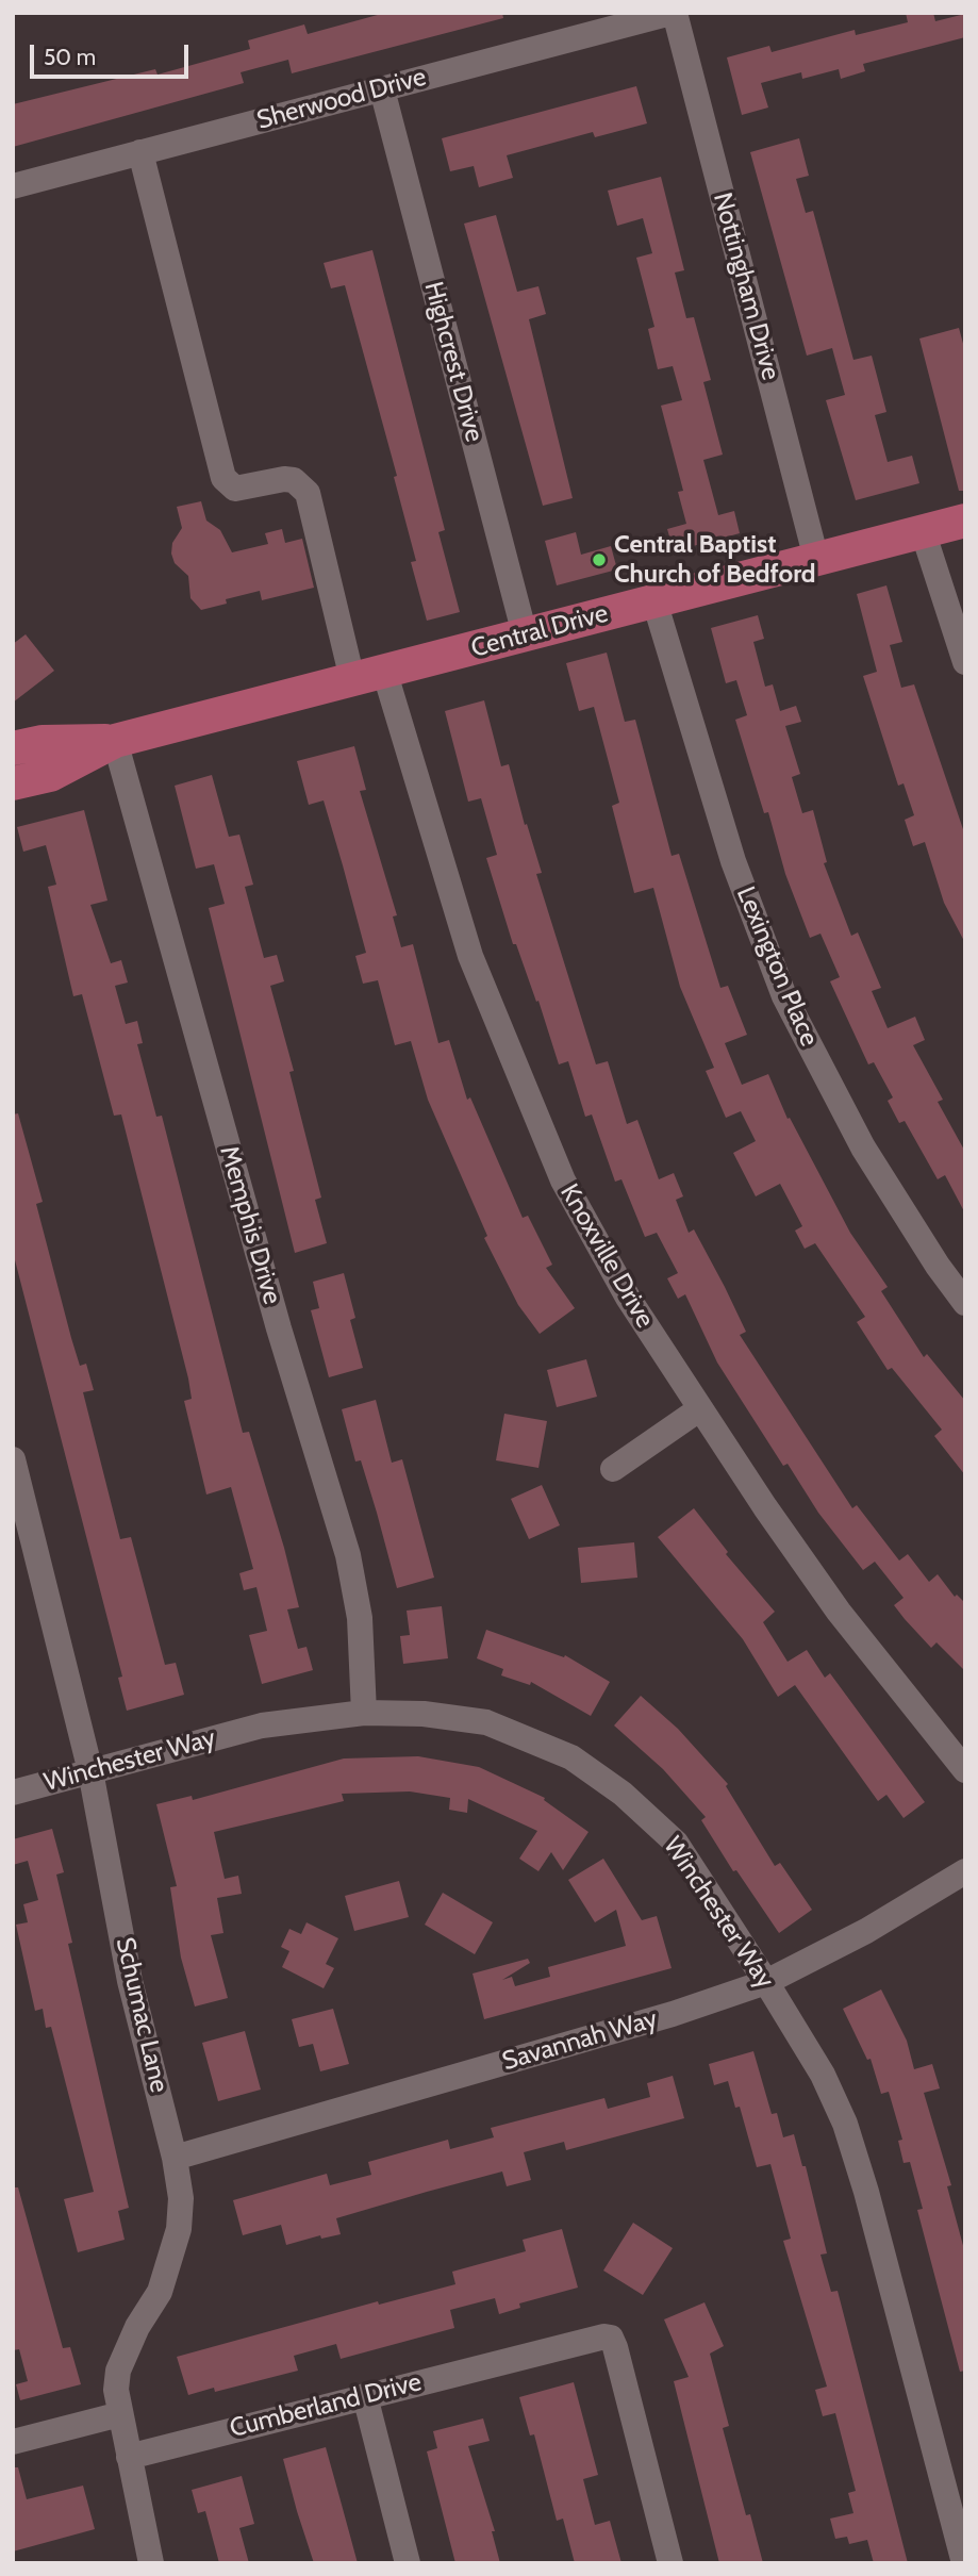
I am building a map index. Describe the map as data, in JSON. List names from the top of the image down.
{
  "streets": {
    "main road": ["Central Drive"],
    "street": [
      "Sherwood Drive",
      "Nottingham Drive",
      "Highcrest Drive",
      "Lexington Place",
      "Memphis Drive",
      "Knoxville Drive",
      "Winchester Way",
      "Schumac Lane",
      "Savannah Way",
      "Cumberland Drive"
    ]
  },
  "crossings": [
    ["Sherwood Drive", "Nottingham Drive"],
    ["Sherwood Drive", "Highcrest Drive"],
    ["Nottingham Drive", "Central Drive"],
    ["Highcrest Drive", "Central Drive"],
    ["Central Drive", "Lexington Place"],
    ["Central Drive", "Memphis Drive"],
    ["Central Drive", "Knoxville Drive"],
    ["Memphis Drive", "Winchester Way"],
    ["Winchester Way", "Schumac Lane"],
    ["Winchester Way", "Savannah Way"],
    ["Schumac Lane", "Savannah Way"],
    ["Schumac Lane", "Cumberland Drive"]
  ],
  "places": ["Central Baptist Church of Bedford"],
  "scale_bar": "50 m"
}
